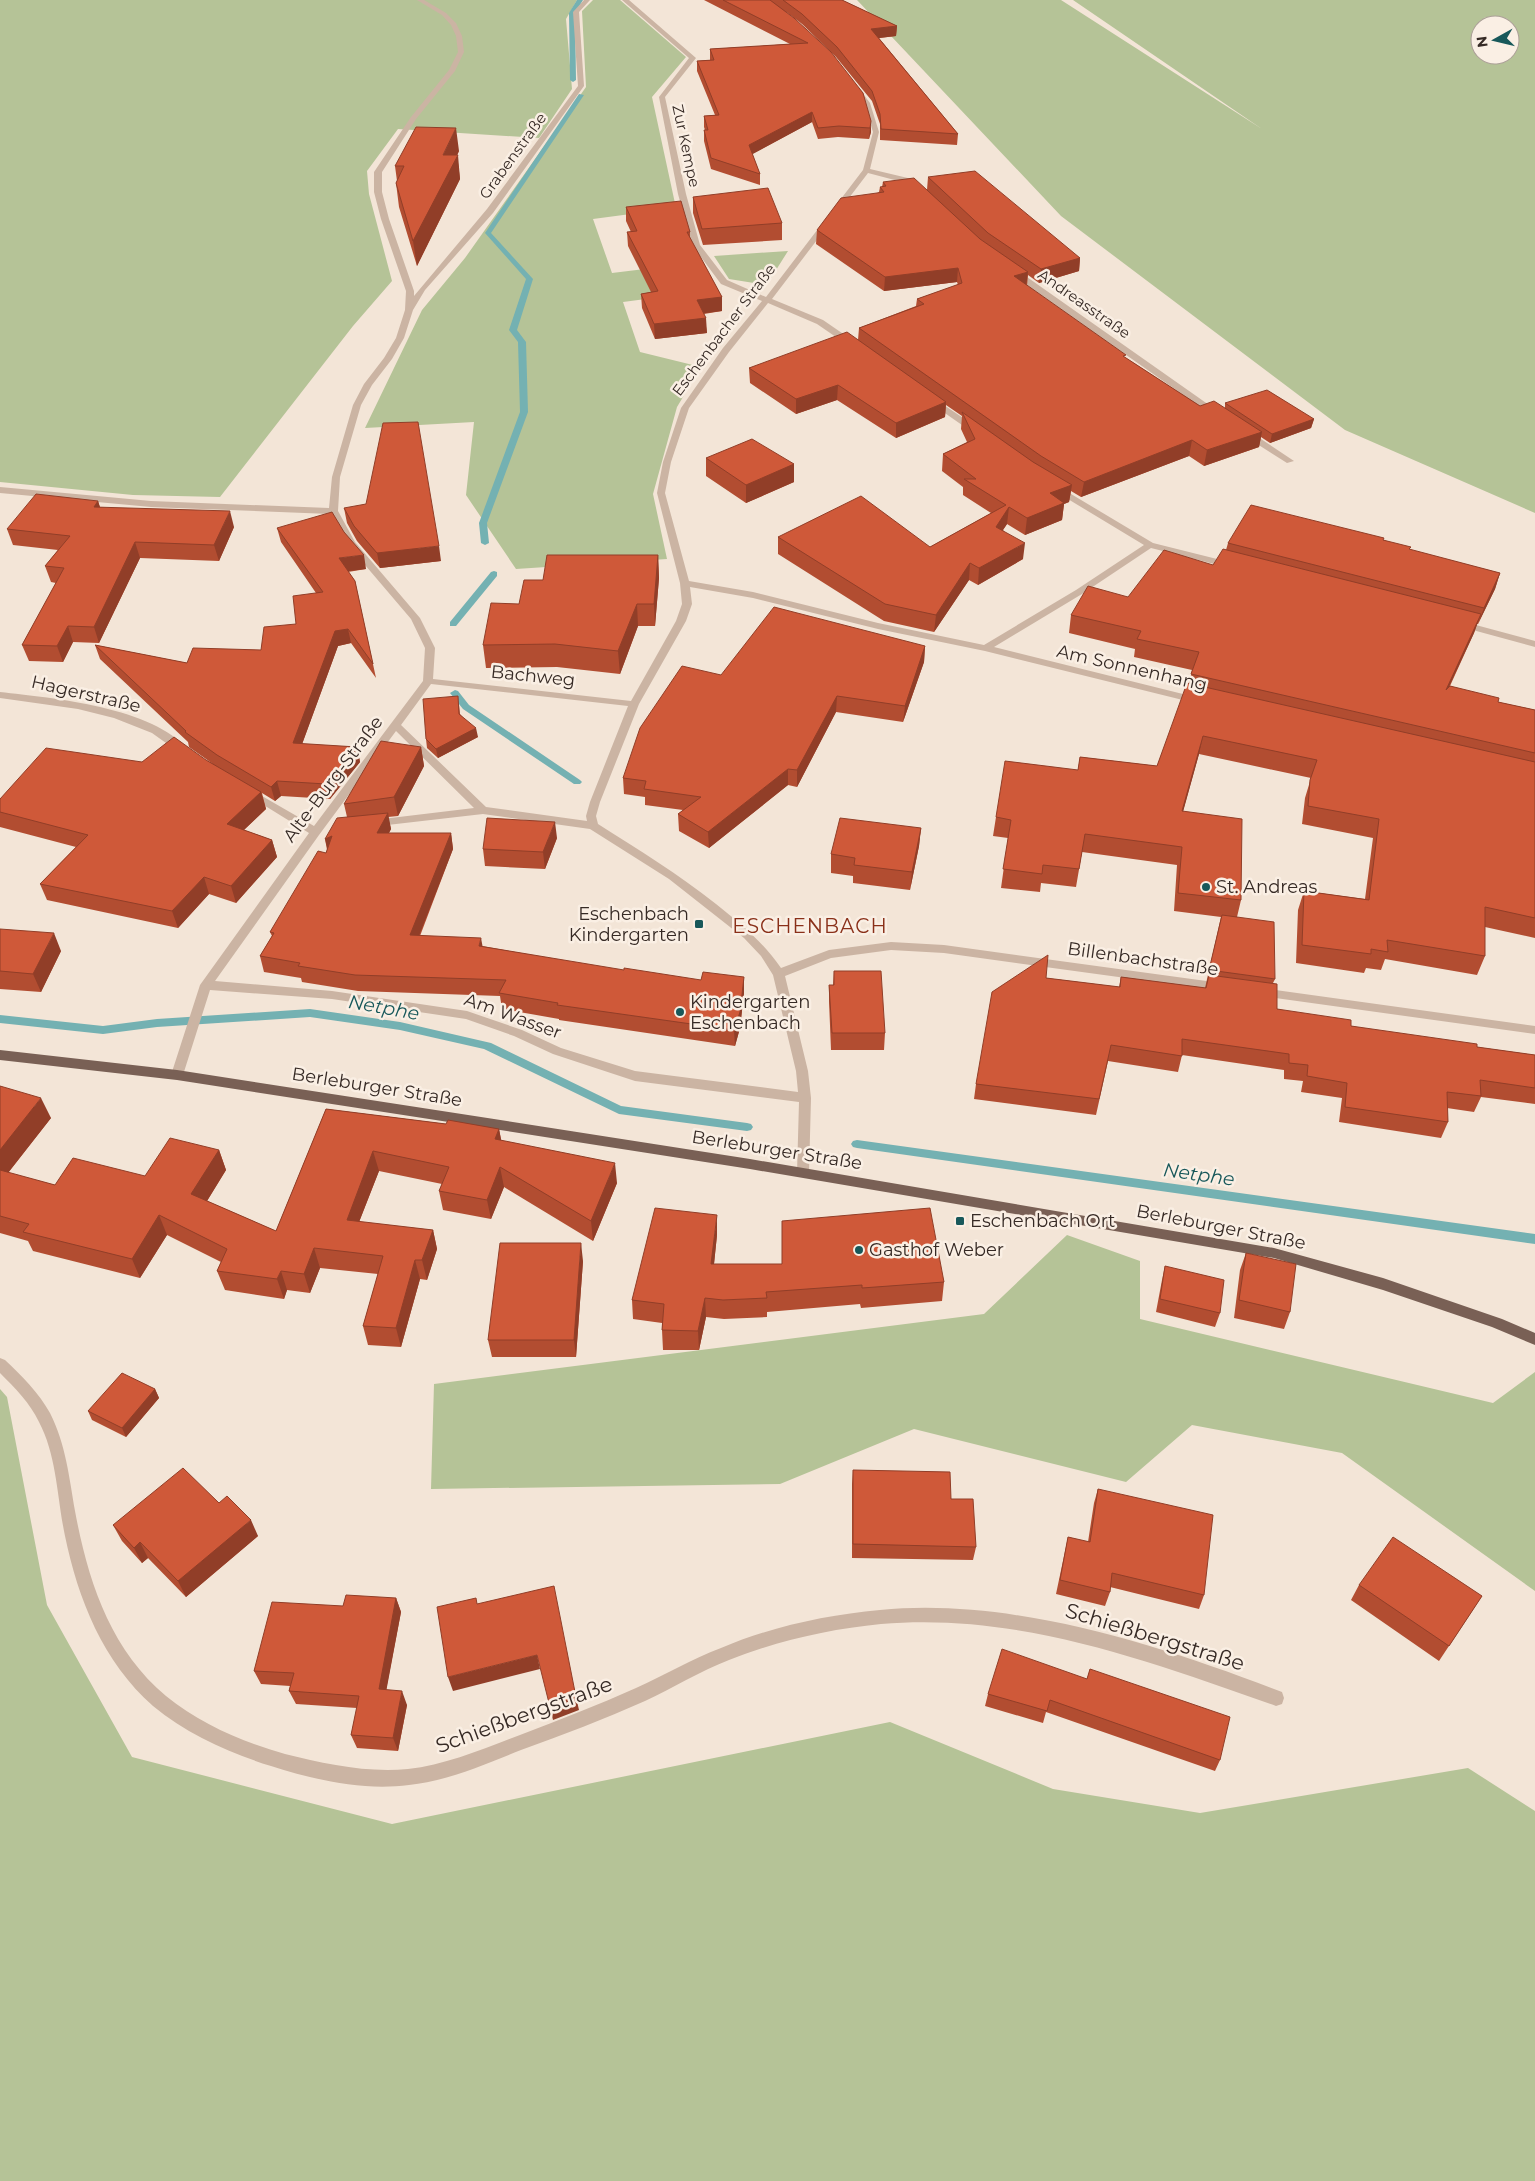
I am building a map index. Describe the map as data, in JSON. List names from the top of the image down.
{
  "streets": {
    "main road": ["Berleburger Straße"],
    "street": [
      "Zur Kempe",
      "Grabenstraße",
      "Andreasstraße",
      "Eschenbacher Straße",
      "Am Sonnenhang",
      "Bachweg",
      "Hagerstraße",
      "Alte-Burg-Straße",
      "Billenbachstraße",
      "Am Wasser",
      "Schießbergstraße"
    ]
  },
  "crossings": [
    ["Zur Kempe", "Eschenbacher Straße"],
    ["Eschenbacher Straße", "Am Sonnenhang"],
    ["Eschenbacher Straße", "Bachweg"],
    ["Bachweg", "Alte-Burg-Straße"],
    ["Alte-Burg-Straße", "Am Wasser"],
    ["Alte-Burg-Straße", "Berleburger Straße"]
  ],
  "districts": ["ESCHENBACH"],
  "water": ["Netphe"],
  "places": {
    "other": ["St. Andreas", "Kindergarten Eschenbach", "Gasthof Weber"],
    "transit": ["Eschenbach Kindergarten", "Eschenbach Ort"]
  },
  "north": "left"
}
